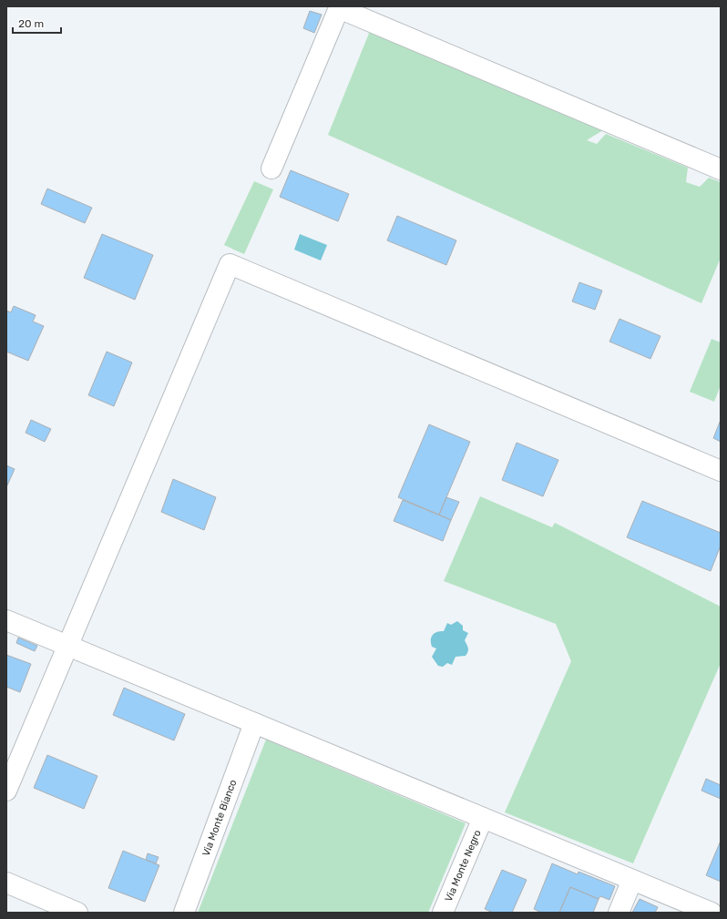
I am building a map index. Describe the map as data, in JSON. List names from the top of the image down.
{
  "streets": {
    "street": ["Via Monte Bianco", "Via Monte Negro"]
  },
  "scale_bar": "20 m"
}
